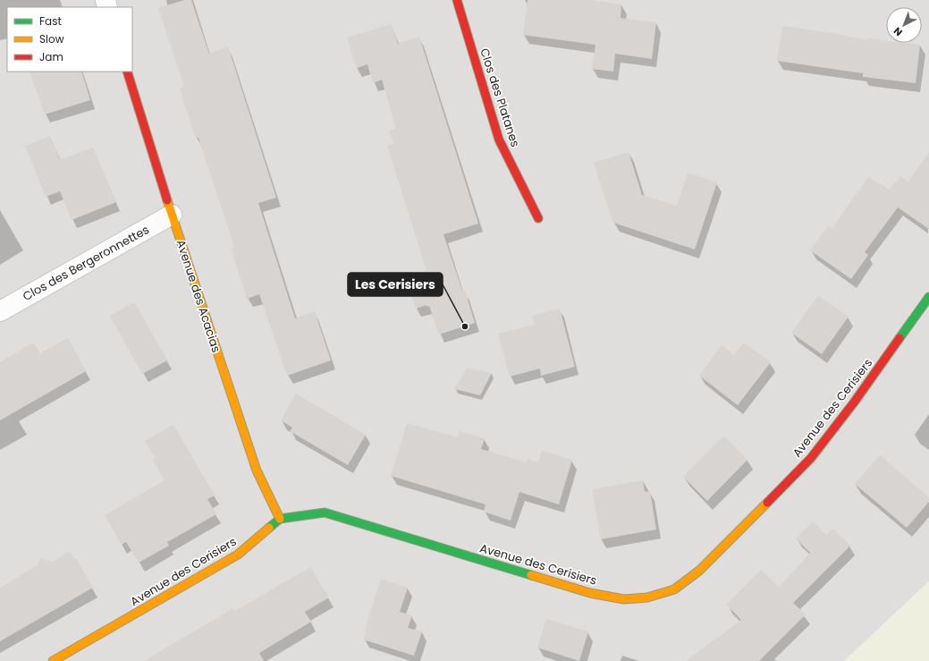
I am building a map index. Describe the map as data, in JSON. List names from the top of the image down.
{
  "streets": {
    "street": [
      "Clos des Platanes",
      "Clos des Bergeronnettes",
      "Avenue des Acacias",
      "Avenue des Cerisiers"
    ]
  },
  "crossings": [
    ["Clos des Bergeronnettes", "Avenue des Acacias"],
    ["Avenue des Acacias", "Avenue des Cerisiers"]
  ],
  "places": ["Les Cerisiers"],
  "legend": ["Fast", "Slow", "Jam"],
  "north": "bottom left"
}
